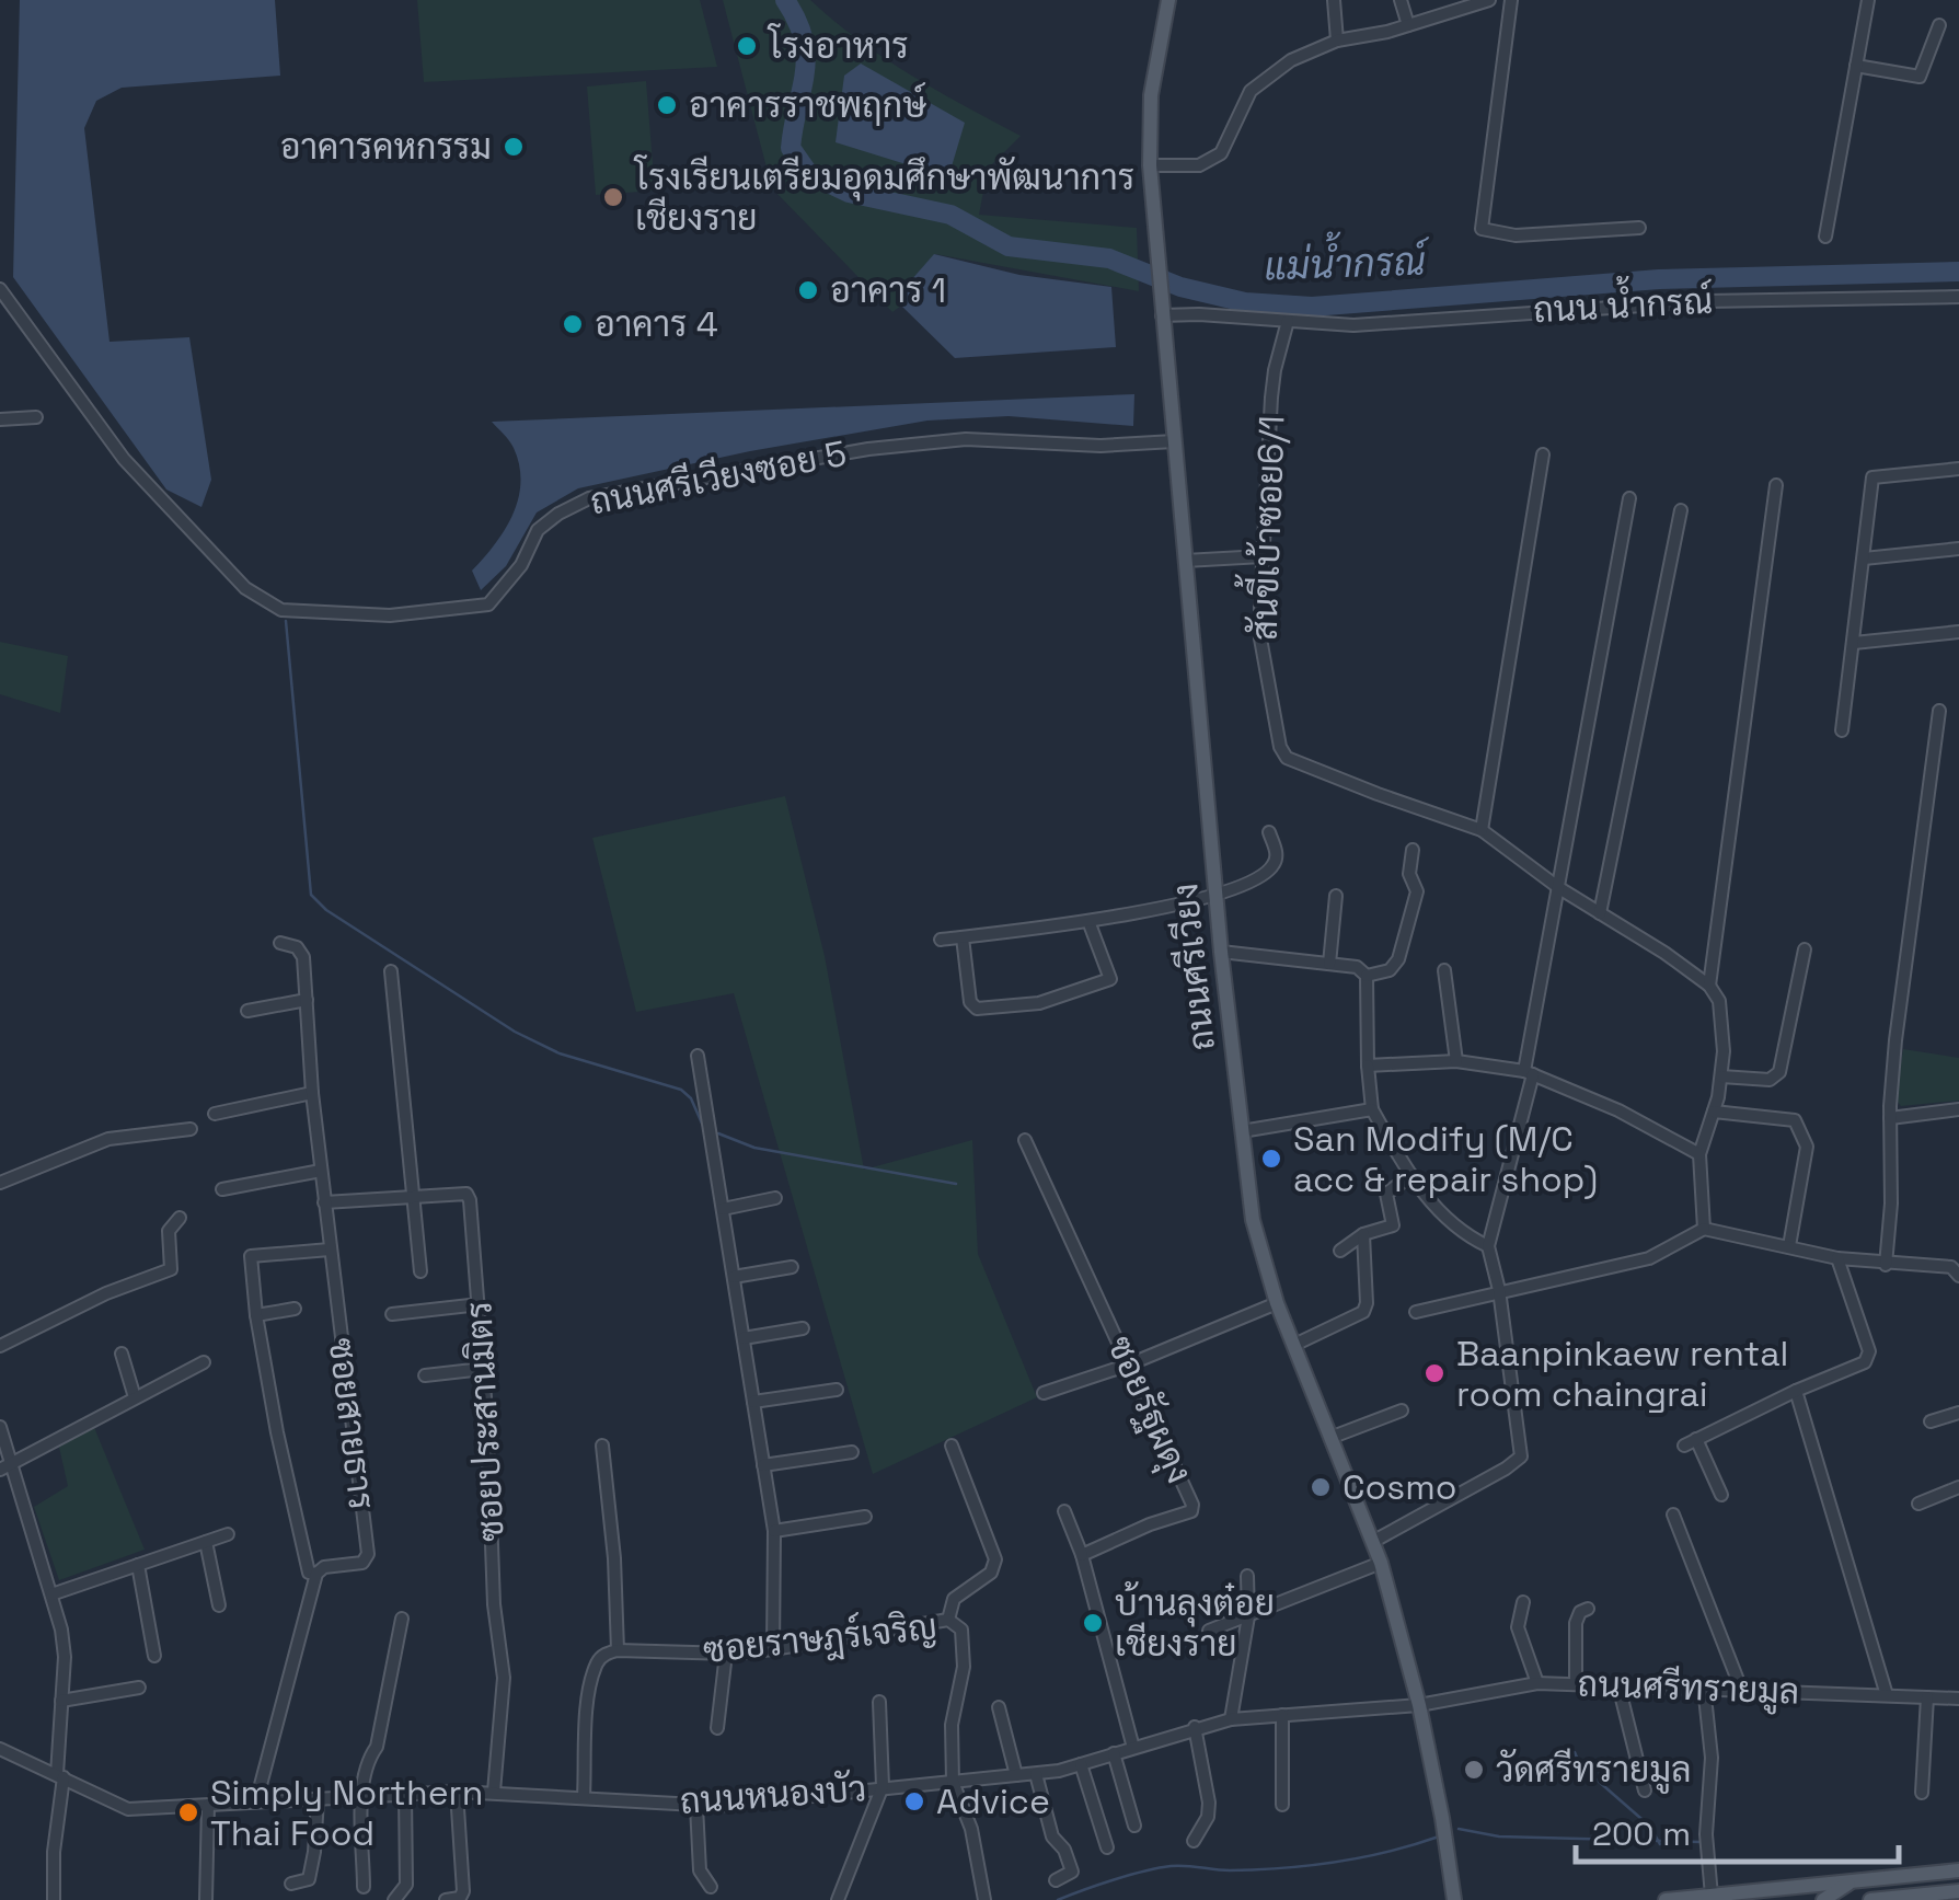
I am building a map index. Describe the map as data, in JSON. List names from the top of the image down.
{
  "streets": {
    "main road": ["ถนนศรีเวียง"],
    "street": [
      "ถนน น้ำกรณ์",
      "ถนนศรีเวียงซอย 5",
      "สันขี้เบ้าซอย6/1",
      "ซอยรัฐผดุง",
      "ซอยประสานมิตร",
      "ซอยสายธาร",
      "ซอยราษฎร์เจริญ",
      "ถนนศรีทรายมูล",
      "ถนนหนองบัว"
    ]
  },
  "crossings": [
    ["ถนน น้ำกรณ์", "สันขี้เบ้าซอย6/1"],
    ["ถนน น้ำกรณ์", "ถนนศรีเวียง"],
    ["ถนนศรีเวียงซอย 5", "ถนนศรีเวียง"],
    ["ถนนศรีเวียง", "ถนนศรีทรายมูล"],
    ["ถนนศรีเวียง", "ถนนหนองบัว"],
    ["ซอยประสานมิตร", "ซอยสายธาร"],
    ["ซอยประสานมิตร", "ถนนหนองบัว"],
    ["ซอยราษฎร์เจริญ", "ถนนหนองบัว"],
    ["ถนนศรีทรายมูล", "ถนนหนองบัว"]
  ],
  "water": ["แม่น้ำกรณ์"],
  "places": [
    "โรงอาหาร",
    "อาคารราชพฤกษ์",
    "อาคารคหกรรม",
    "โรงเรียนเตรียมอุดมศึกษาพัฒนาการ เชียงราย",
    "อาคาร 1",
    "อาคาร 4",
    "San Modify (M/C acc & repair shop)",
    "Baanpinkaew rental room chaingrai",
    "Cosmo",
    "บ้านลุงต๋อย เชียงราย",
    "วัดศรีทรายมูล",
    "Advice",
    "Simply Northern Thai Food"
  ],
  "scale_bar": "200 m"
}
